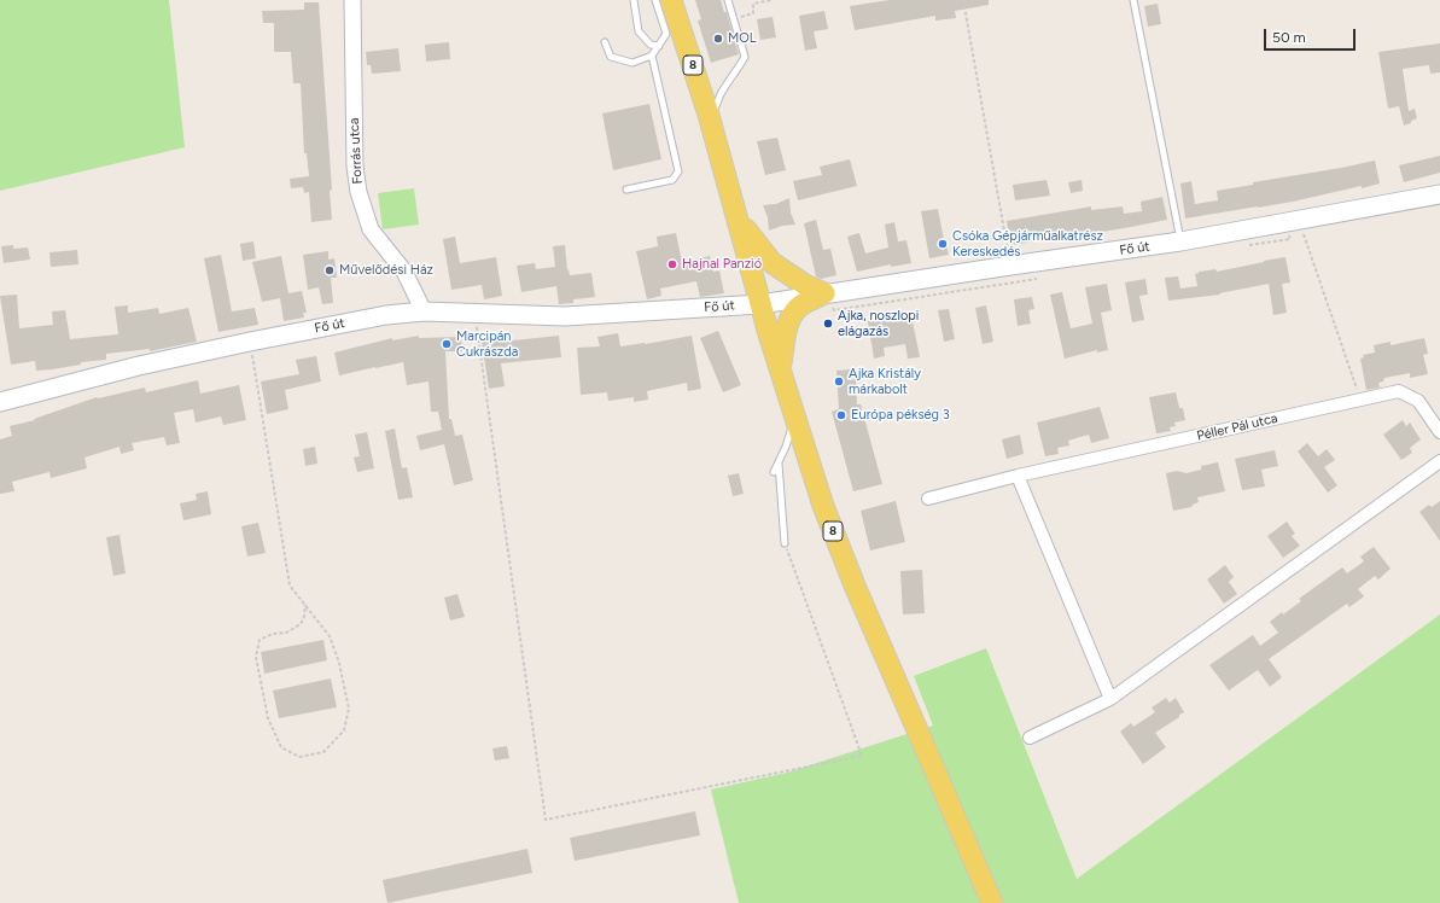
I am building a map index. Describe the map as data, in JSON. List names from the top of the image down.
{
  "streets": {
    "main road": ["8", "Fő út"],
    "street": ["Forrás utca", "Péller Pál utca"]
  },
  "crossings": [
    ["8", "Fő út"],
    ["Forrás utca", "Fő út"]
  ],
  "places": [
    "MOL",
    "Csóka Gépjárműalkatrész Kereskedés",
    "Hajnal Panzió",
    "Művelődési Ház",
    "Ajka, noszlopi elágazás",
    "Marcipán Cukrászda",
    "Ajka Kristály márkabolt",
    "Európa pékség 3"
  ],
  "scale_bar": "50 m"
}
